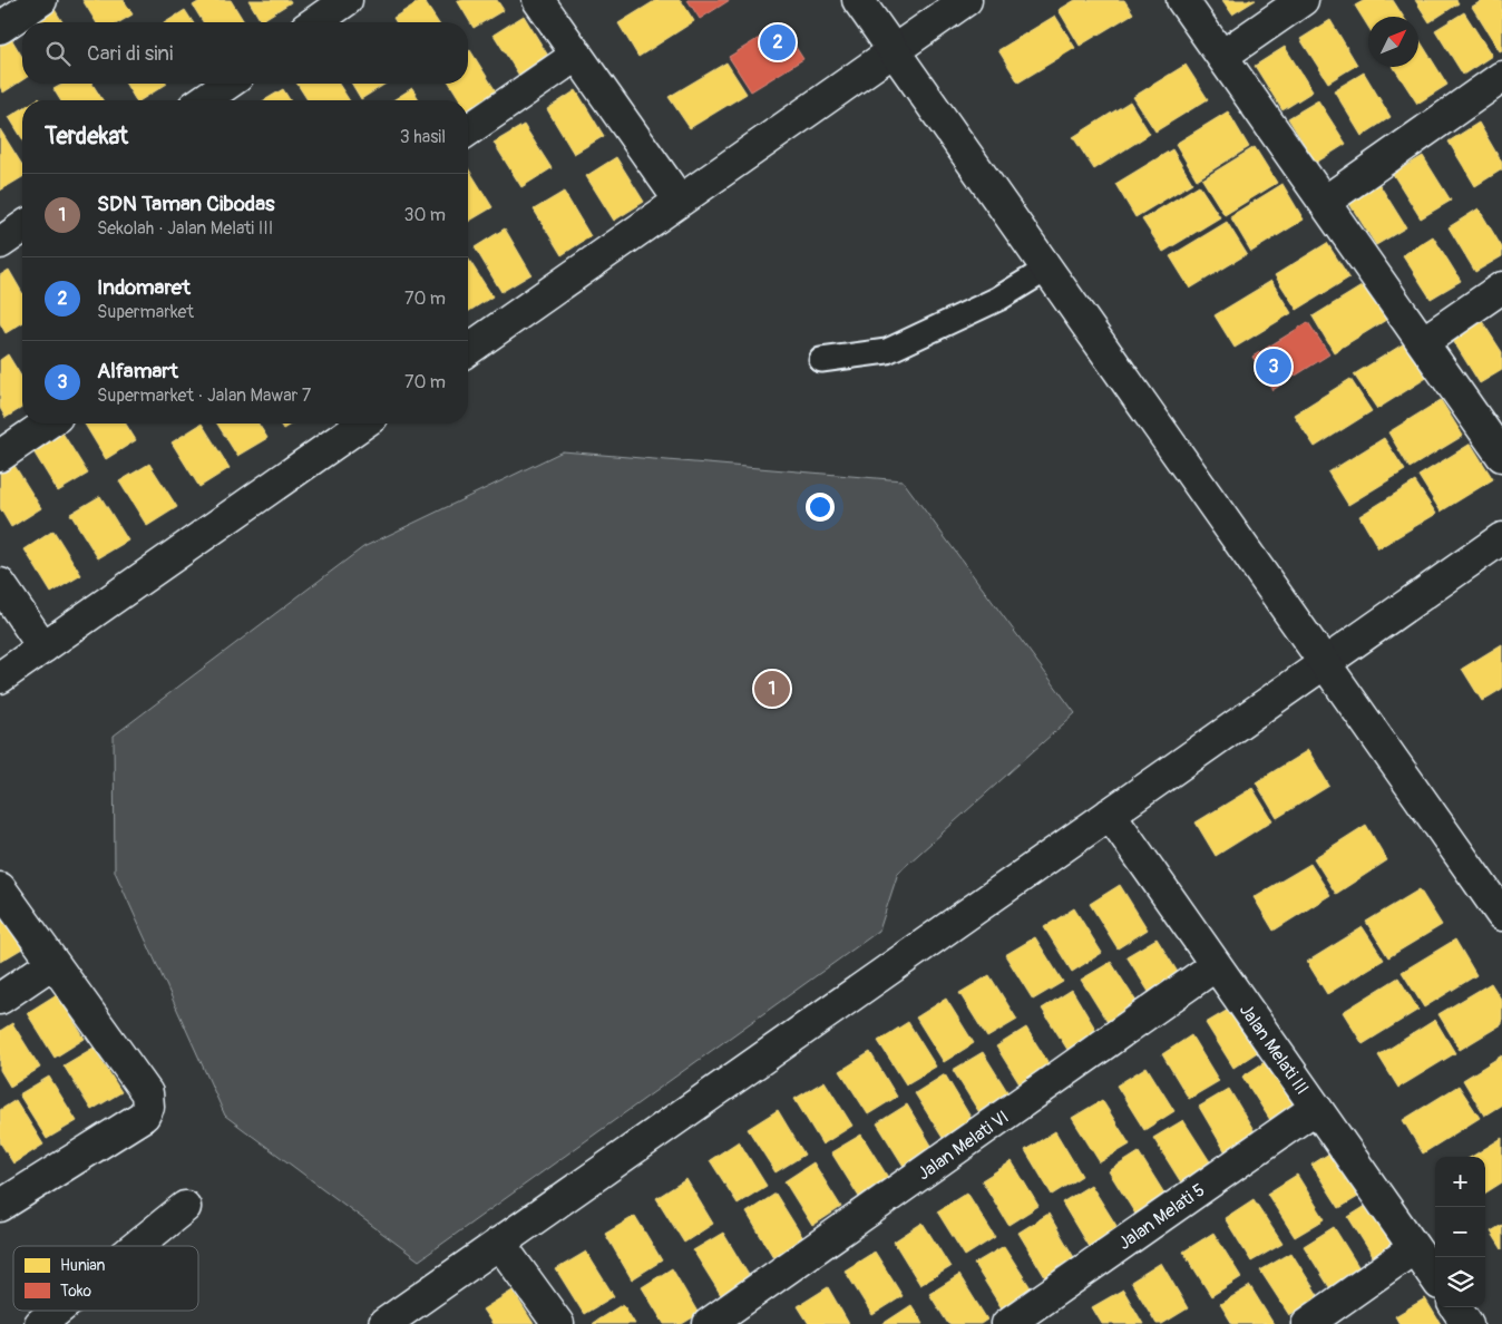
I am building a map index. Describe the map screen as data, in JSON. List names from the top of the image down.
{
  "streets": {
    "street": ["Jalan Melati III", "Jalan Melati VI", "Jalan Melati 5"]
  },
  "crossings": [
    ["Jalan Melati III", "Jalan Melati VI"],
    ["Jalan Melati III", "Jalan Melati 5"]
  ],
  "legend": ["Hunian", "Toko"],
  "north": "top right",
  "page": {
    "pins": ["2", "3", "1"],
    "search": "Cari di sini",
    "heading": ["Terdekat", "3 hasil"],
    "list": [
      {
        "mark": "1",
        "name": "SDN Taman Cibodas",
        "note": "Sekolah · Jalan Melati III",
        "value": "30 m"
      },
      {
        "mark": "2",
        "name": "Indomaret",
        "note": "Supermarket",
        "value": "70 m"
      },
      {
        "mark": "3",
        "name": "Alfamart",
        "note": "Supermarket · Jalan Mawar 7",
        "value": "70 m"
      }
    ],
    "map_buttons": ["+", "−"]
  }
}
